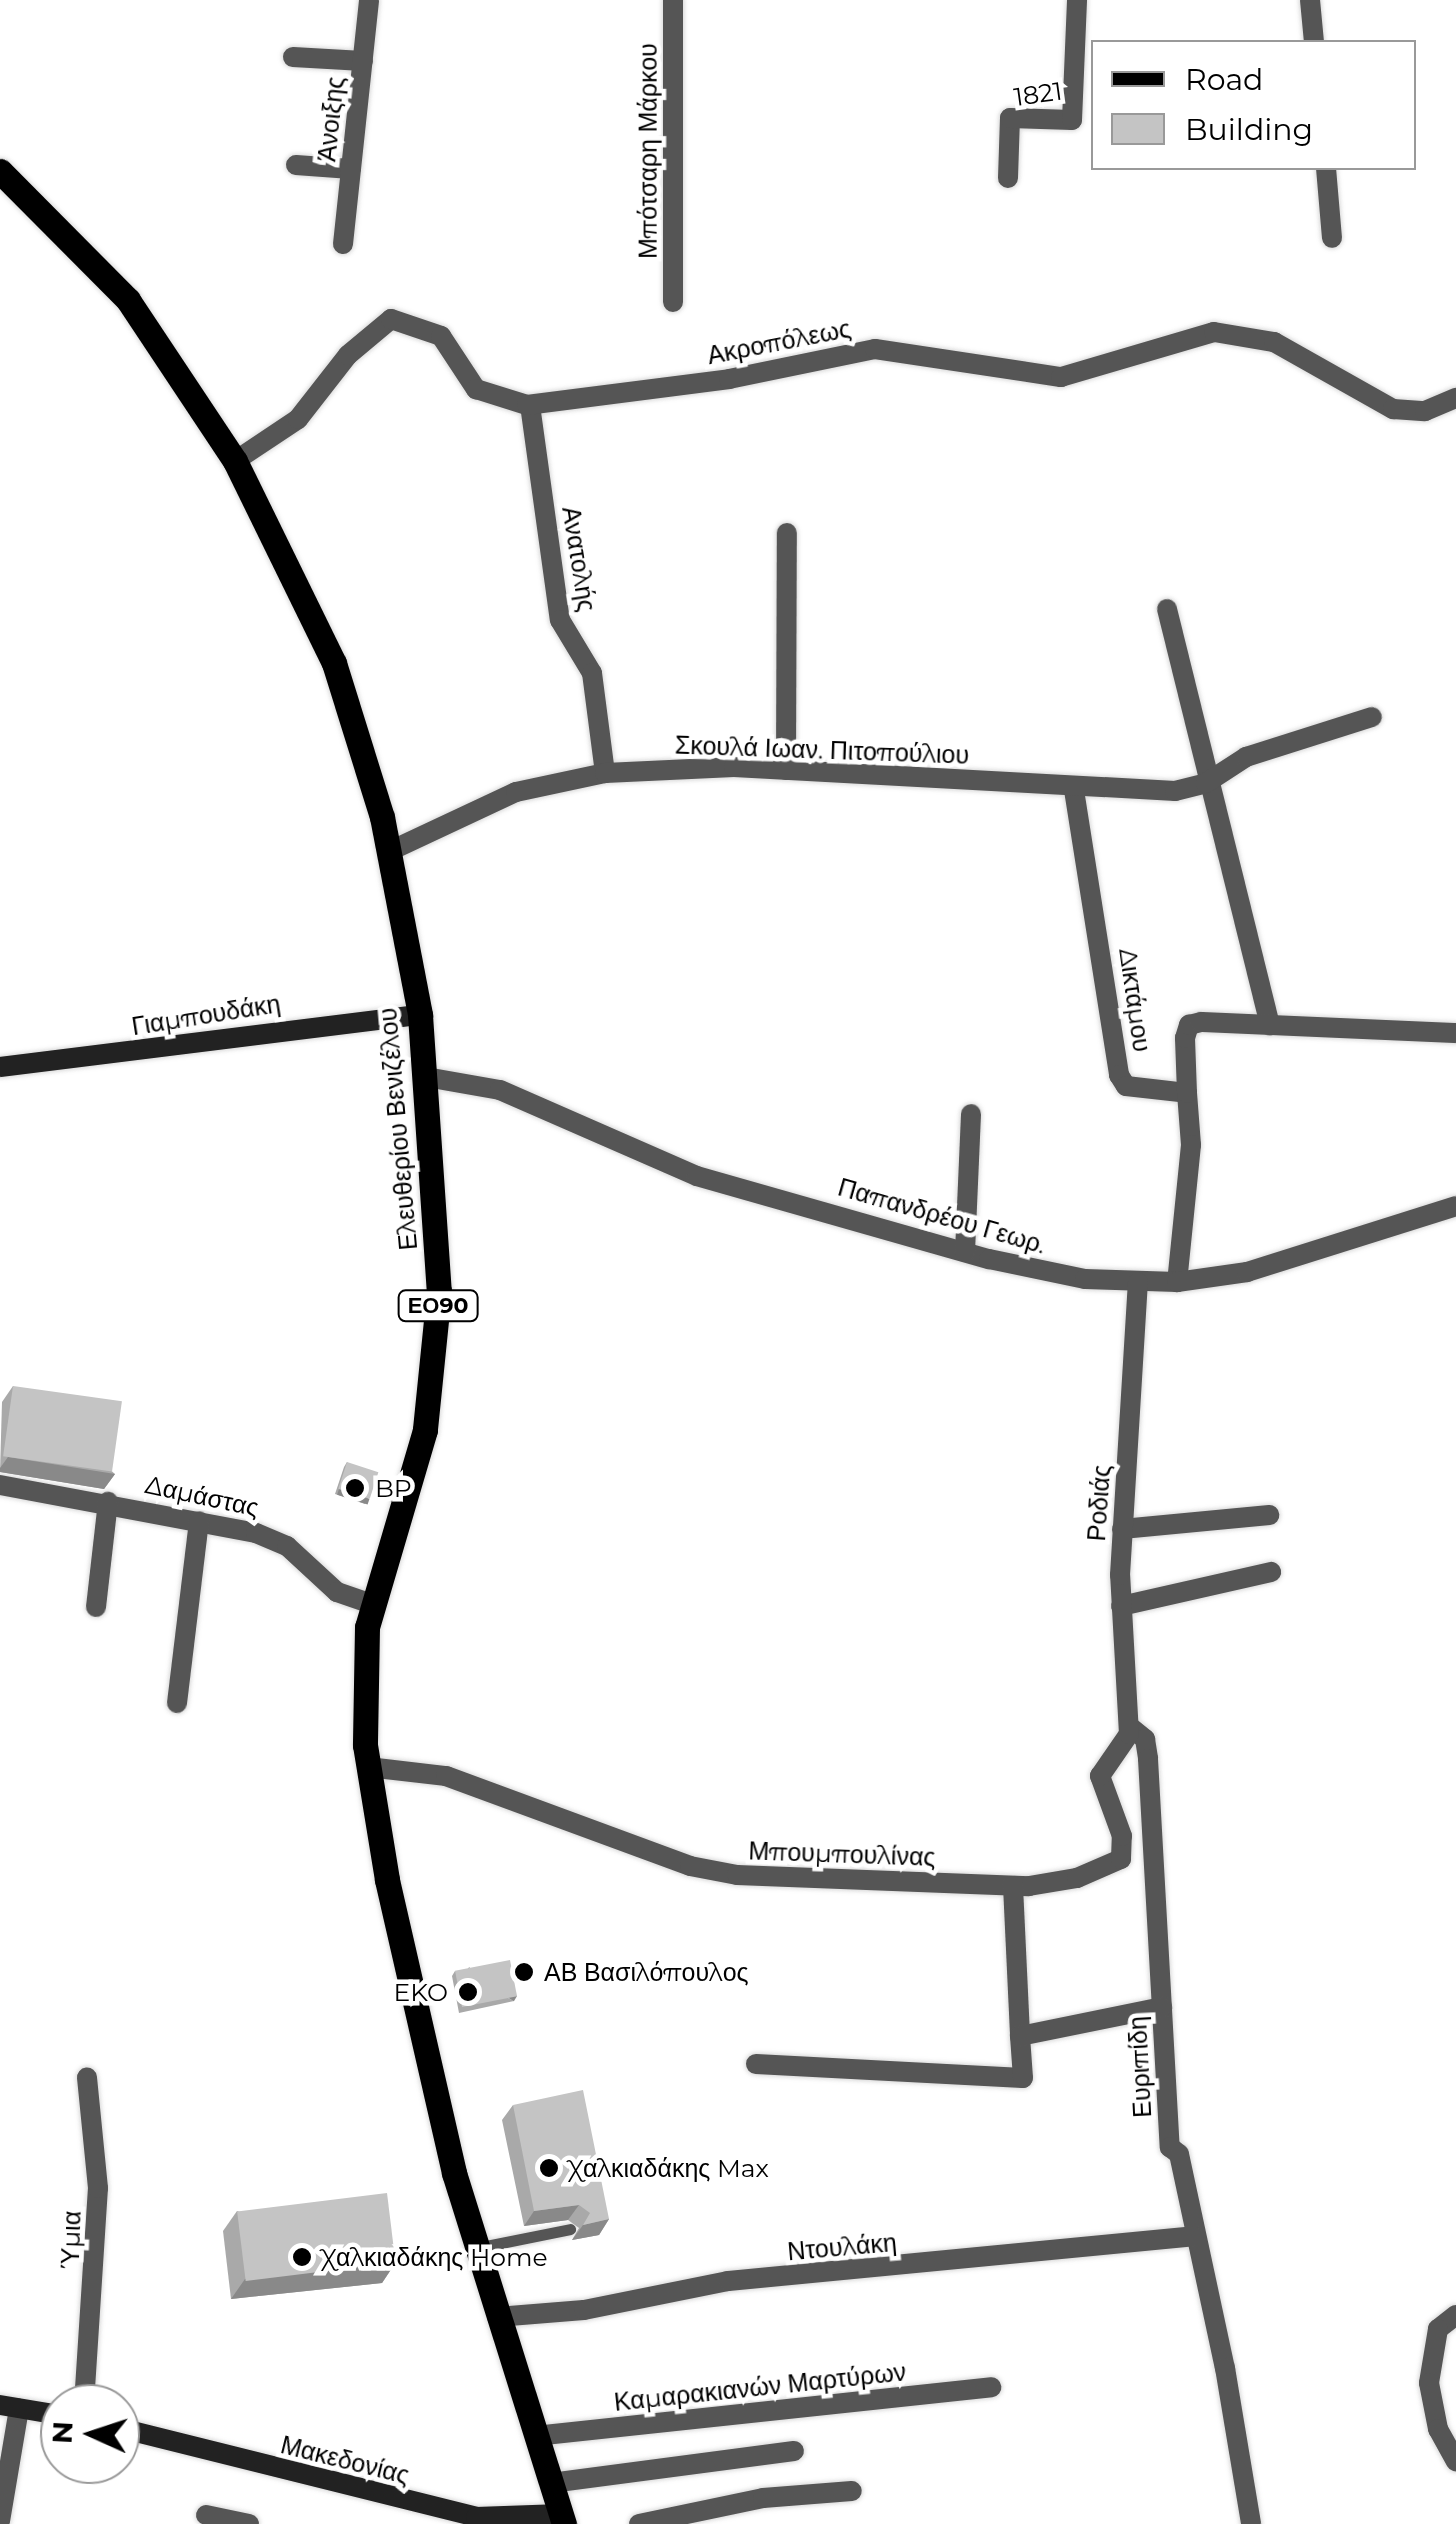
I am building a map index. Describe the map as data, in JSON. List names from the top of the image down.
{
  "streets": {
    "main road": ["Ελευθερίου Βενιζέλου", "ΕΟ90"],
    "street": [
      "1821",
      "Άνοιξης",
      "Μπότσαρη Μάρκου",
      "Ακροπόλεως",
      "Ανατολής",
      "Σκουλά Ιωαν. Πιτοπούλιου",
      "Δικτάμου",
      "Γιαμπουδάκη",
      "Παπανδρέου Γεωρ.",
      "Δαμάστας",
      "Ροδιάς",
      "Μπουμπουλίνας",
      "Ευριπίδη",
      "Ύμια",
      "Ντουλάκη",
      "Καμαρακιανών Μαρτύρων",
      "Μακεδονίας"
    ]
  },
  "crossings": [
    ["Ακροπόλεως", "Ανατολής"],
    ["Ακροπόλεως", "Ελευθερίου Βενιζέλου"],
    ["Ανατολής", "Σκουλά Ιωαν. Πιτοπούλιου"],
    ["Σκουλά Ιωαν. Πιτοπούλιου", "Δικτάμου"],
    ["Σκουλά Ιωαν. Πιτοπούλιου", "Ελευθερίου Βενιζέλου"],
    ["Γιαμπουδάκη", "Ελευθερίου Βενιζέλου"],
    ["Ελευθερίου Βενιζέλου", "Παπανδρέου Γεωρ."],
    ["Ελευθερίου Βενιζέλου", "Δαμάστας"],
    ["Ελευθερίου Βενιζέλου", "Μπουμπουλίνας"],
    ["Ελευθερίου Βενιζέλου", "Ντουλάκη"],
    ["Ελευθερίου Βενιζέλου", "Καμαρακιανών Μαρτύρων"],
    ["Ελευθερίου Βενιζέλου", "Μακεδονίας"],
    ["Παπανδρέου Γεωρ.", "Ροδιάς"],
    ["Ροδιάς", "Μπουμπουλίνας"],
    ["Ροδιάς", "Ευριπίδη"],
    ["Μπουμπουλίνας", "Ευριπίδη"],
    ["Ευριπίδη", "Ντουλάκη"]
  ],
  "places": [
    "BP",
    "ΑΒ Βασιλόπουλος",
    "EKO",
    "Χαλκιαδάκης Max",
    "Χαλκιαδάκης Home"
  ],
  "legend": ["Road", "Building"],
  "north": "left"
}
